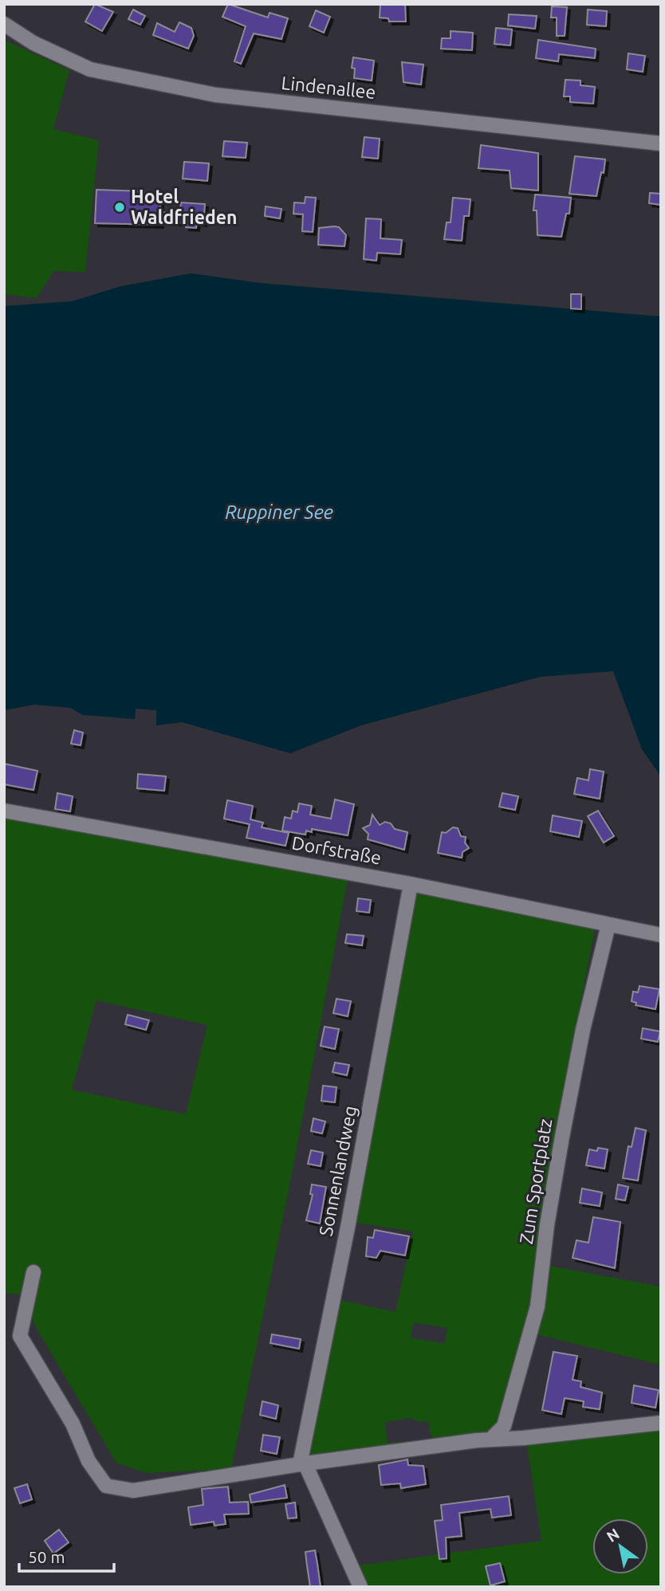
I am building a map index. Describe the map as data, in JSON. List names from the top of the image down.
{
  "streets": {
    "street": [
      "Lindenallee",
      "Dorfstraße",
      "Sonnenlandweg",
      "Zum Sportplatz"
    ]
  },
  "crossings": [
    ["Dorfstraße", "Sonnenlandweg"],
    ["Dorfstraße", "Zum Sportplatz"]
  ],
  "water": ["Ruppiner See"],
  "places": ["Hotel Waldfrieden"],
  "scale_bar": "50 m",
  "north": "top left"
}
